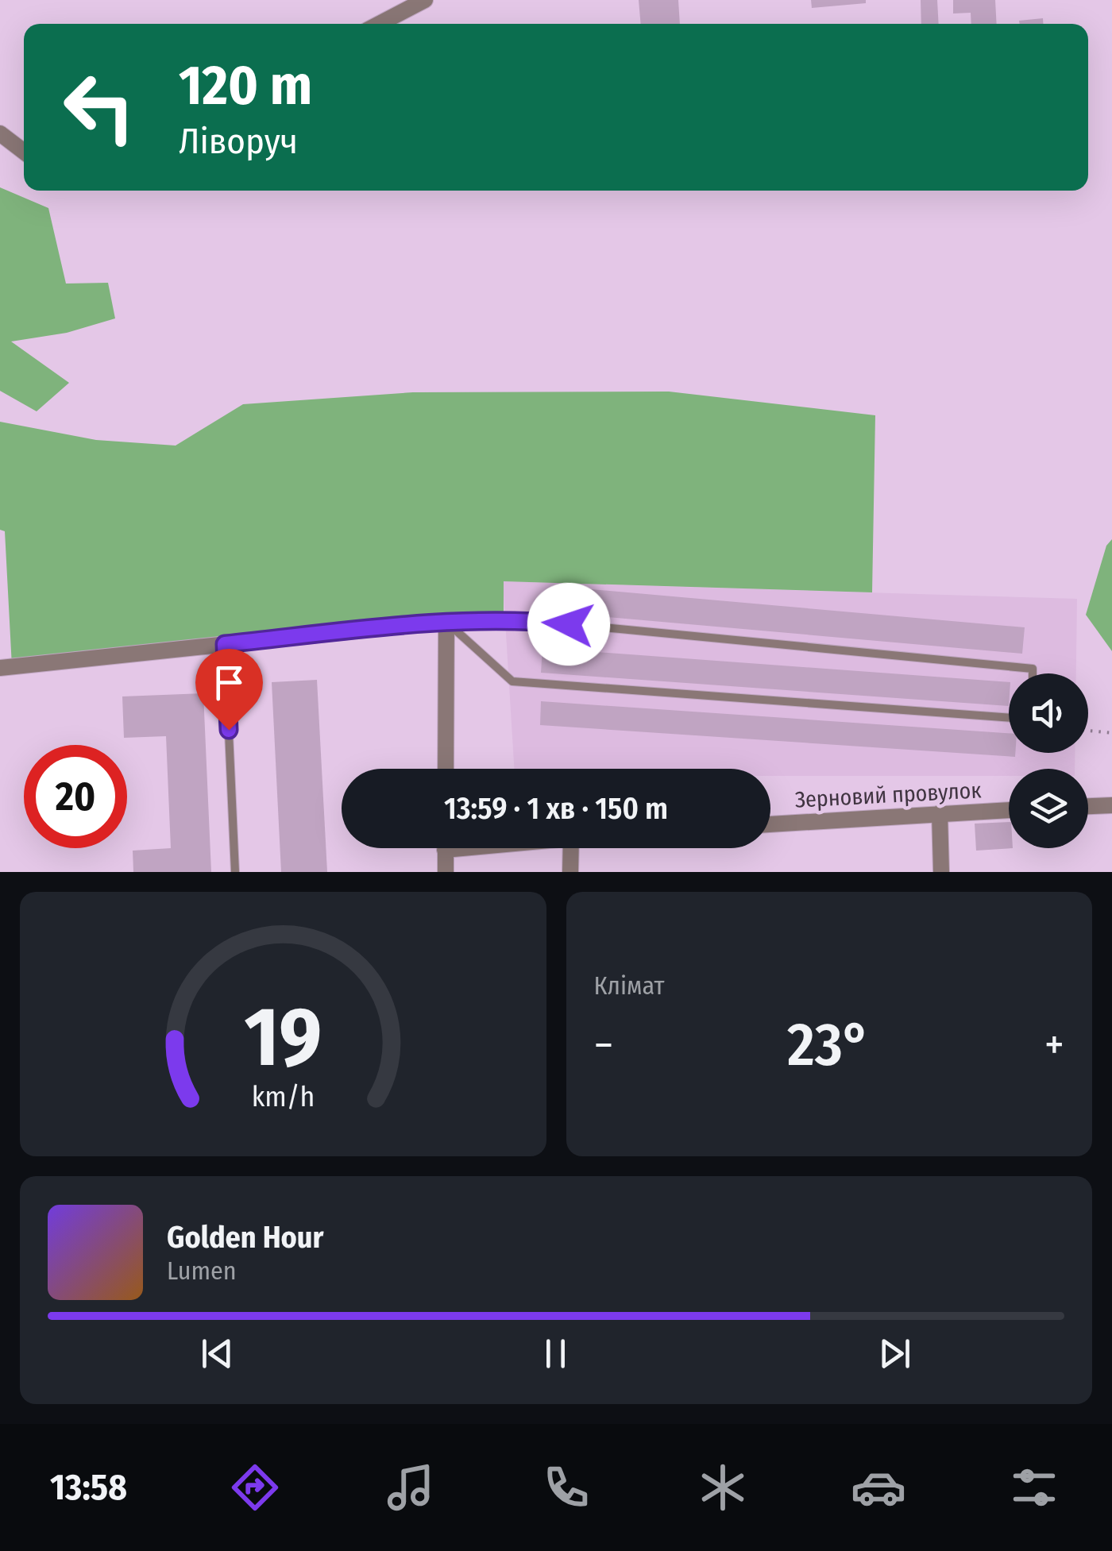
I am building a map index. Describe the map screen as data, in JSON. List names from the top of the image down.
{
  "streets": {
    "street": ["Зерновий провулок"]
  },
  "page": {
    "turn": ["120 m", "Ліворуч"],
    "limit": "20",
    "trip": "13:59 · 1 хв · 150 m",
    "tile": "Клімат",
    "heat": ["−", "23°", "+"],
    "song": ["Golden Hour", "Lumen"],
    "tabs": "13:58",
    "gauge": ["19", "km/h"]
  }
}
